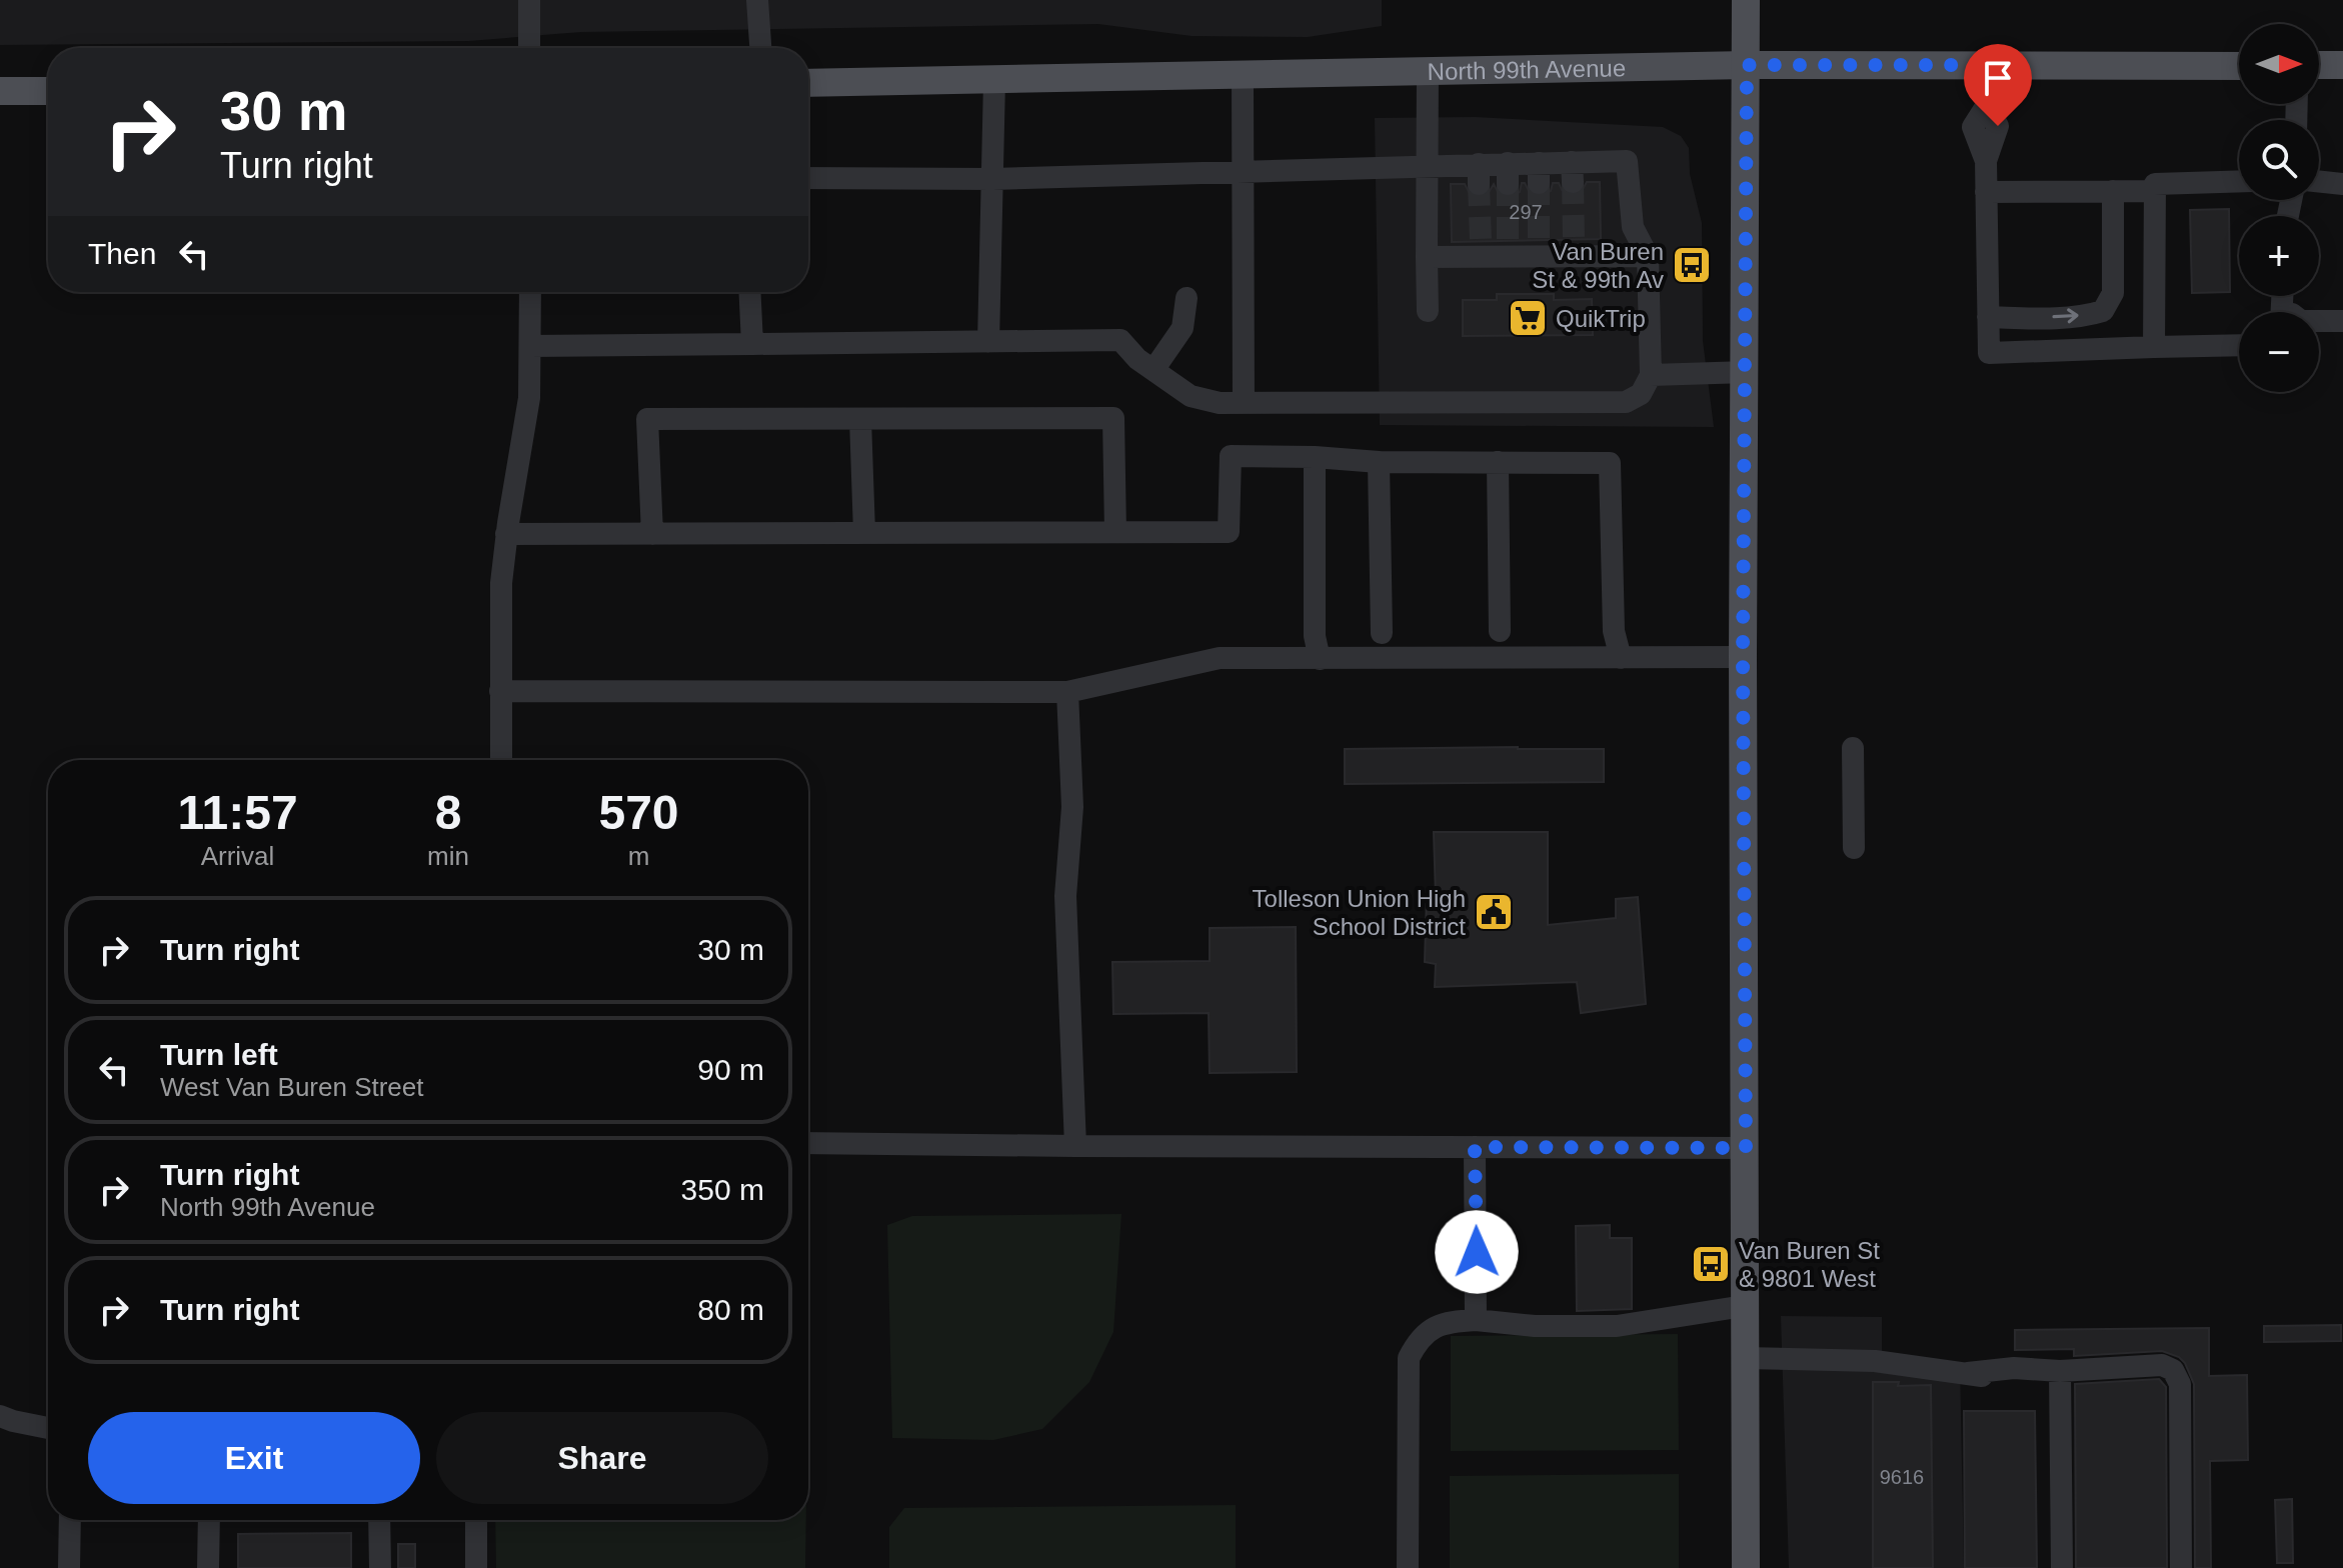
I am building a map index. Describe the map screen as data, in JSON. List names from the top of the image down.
{
  "streets": {
    "main road": ["North 99th Avenue"]
  },
  "places": {
    "bus stop": ["Van Buren St & 99th Av", "Van Buren St & 9801 West"],
    "supermarket": ["QuikTrip"],
    "public building": ["Tolleson Union High School District"]
  },
  "house_numbers": ["297", "9616"],
  "north": "right",
  "page": {
    "map_buttons": ["+", "−"],
    "turn": ["30 m", "Turn right"],
    "then": "Then",
    "eta": [
      "11:57",
      "Arrival",
      "8",
      "min",
      "570",
      "m"
    ],
    "list": [
      {
        "name": "Turn right",
        "value": "30 m"
      },
      {
        "name": "Turn left",
        "note": "West Van Buren Street",
        "value": "90 m"
      },
      {
        "name": "Turn right",
        "note": "North 99th Avenue",
        "value": "350 m"
      },
      {
        "name": "Turn right",
        "value": "80 m"
      }
    ],
    "buttons": ["Exit", "Share"]
  }
}
